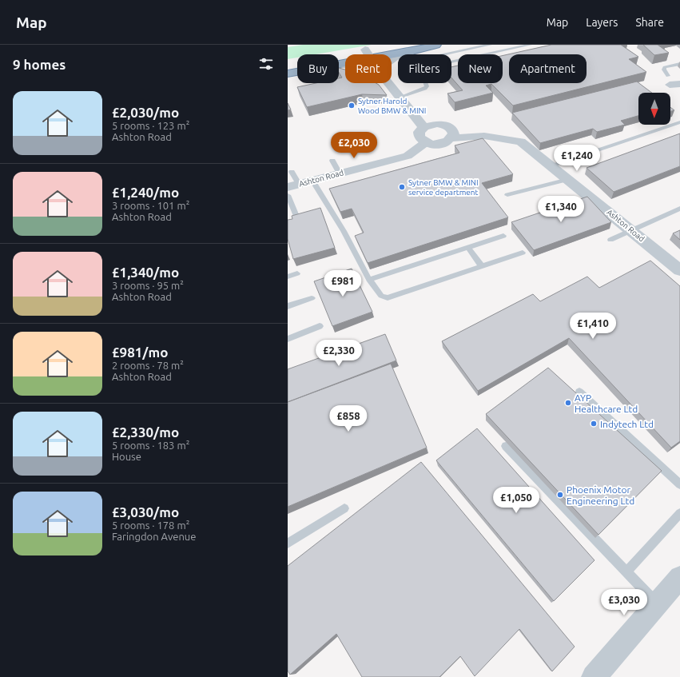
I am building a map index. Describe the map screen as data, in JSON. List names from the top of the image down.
{
  "streets": {
    "street": ["Ashton Road"]
  },
  "places": [
    "Sytner Harold Wood BMW & MINI",
    "Sytner BMW & MINI service department",
    "AYP Healthcare Ltd",
    "Indytech Ltd",
    "Phoenix Motor Engineering Ltd"
  ],
  "north": "bottom",
  "page": {
    "header": "Map",
    "nav": ["Map", "Layers", "Share"],
    "heading": "9 homes",
    "chip": [
      "Buy",
      "Rent",
      "Filters",
      "New",
      "Apartment"
    ],
    "list": [
      {
        "name": "£2,030/mo",
        "note": "5 rooms · 123 m² · Ashton Road"
      },
      {
        "name": "£1,240/mo",
        "note": "3 rooms · 101 m² · Ashton Road"
      },
      {
        "name": "£1,340/mo",
        "note": "3 rooms · 95 m² · Ashton Road"
      },
      {
        "name": "£981/mo",
        "note": "2 rooms · 78 m² · Ashton Road"
      },
      {
        "name": "£2,330/mo",
        "note": "5 rooms · 183 m² · House"
      },
      {
        "name": "£3,030/mo",
        "note": "5 rooms · 178 m² · Faringdon Avenue"
      }
    ],
    "price": [
      "£2,030",
      "£1,240",
      "£1,340",
      "£981",
      "£1,410",
      "£2,330",
      "£858",
      "£1,050",
      "£3,030"
    ]
  }
}
